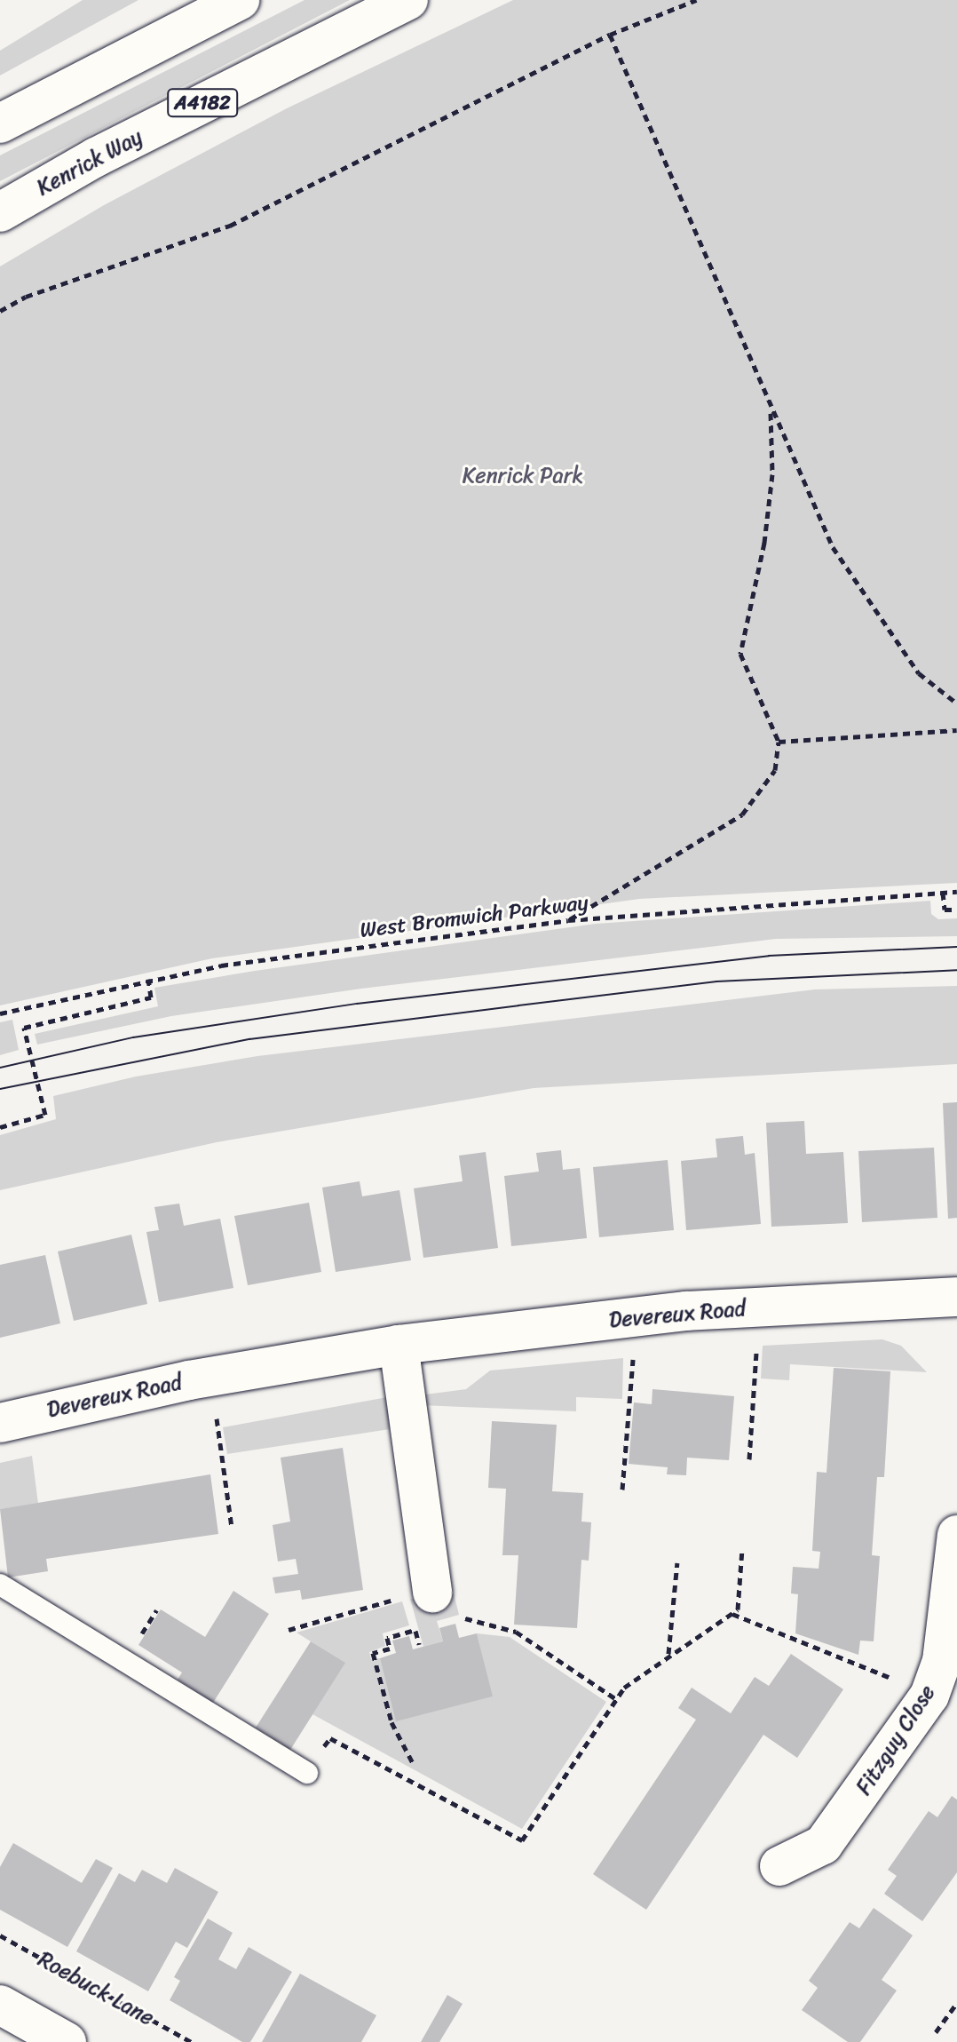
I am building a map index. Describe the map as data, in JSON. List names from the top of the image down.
{
  "streets": {
    "street": [
      "A4182",
      "Kenrick Way",
      "Devereux Road",
      "Fitzguy Close"
    ],
    "path": ["West Bromwich Parkway", "Roebuck Lane"]
  },
  "parks": ["Kenrick Park"]
}
